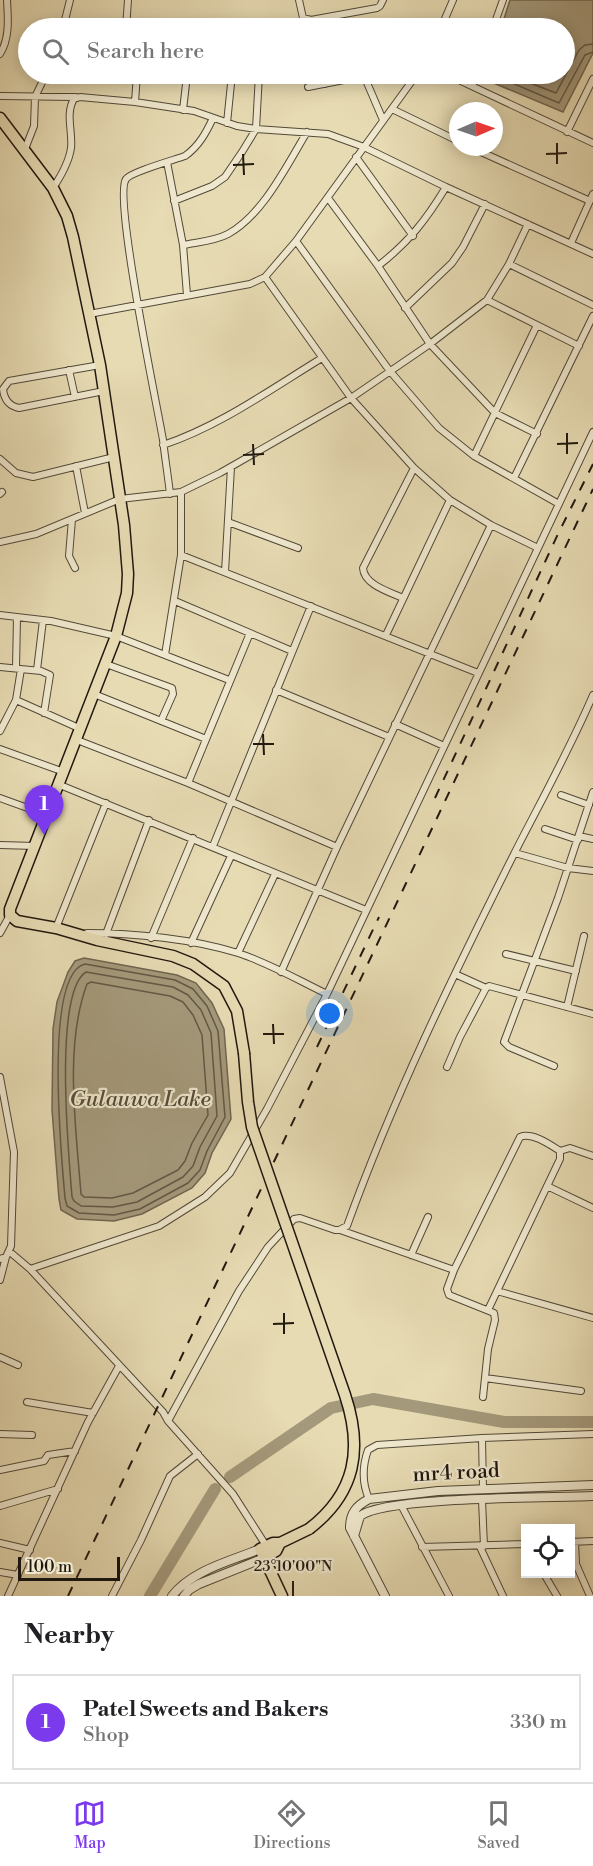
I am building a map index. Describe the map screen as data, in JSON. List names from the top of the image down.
{
  "streets": {
    "street": ["mr4 road"]
  },
  "water": ["Gulauwa Lake"],
  "scale_bar": "100 m",
  "north": "right",
  "page": {
    "search": "Search here",
    "pins": "1",
    "scale": "100 m",
    "heading": "Nearby",
    "list": [
      {
        "mark": "1",
        "name": "Patel Sweets and Bakers",
        "note": "Shop",
        "value": "330 m"
      }
    ],
    "nav": ["Map", "Directions", "Saved"]
  },
  "coordinates": ["23°10'00\"N"]
}
